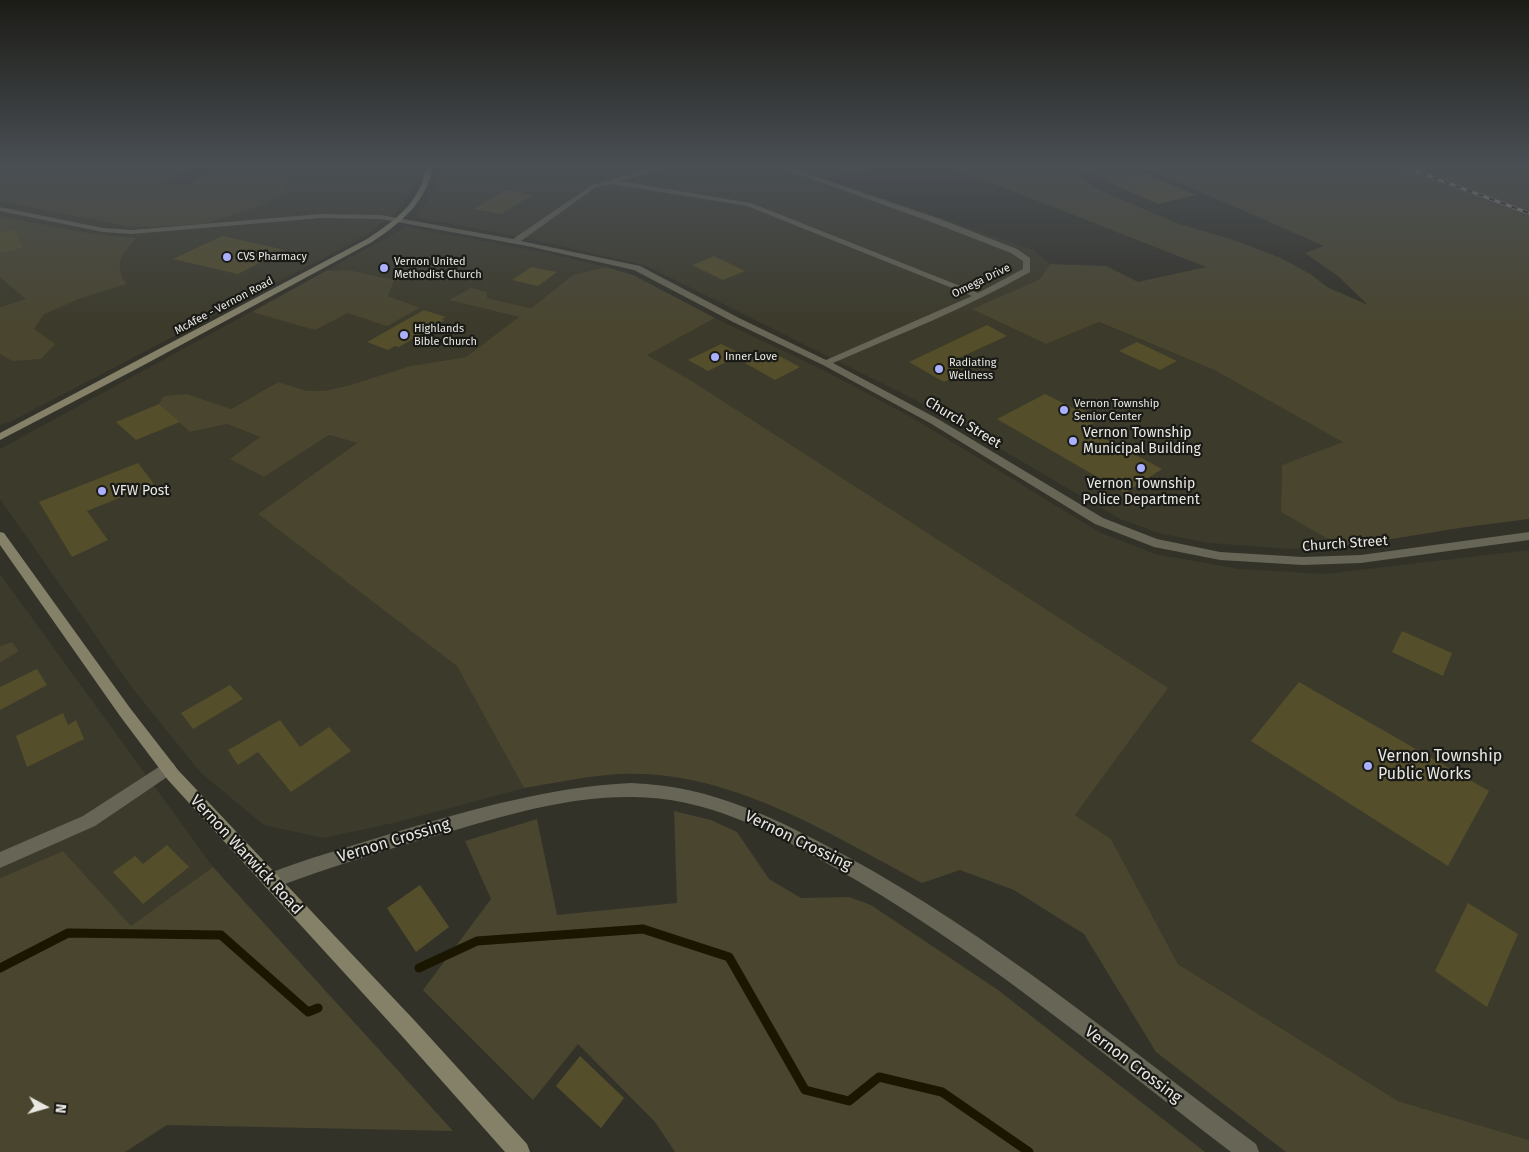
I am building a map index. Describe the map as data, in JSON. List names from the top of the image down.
{
  "streets": {
    "main road": ["McAfee - Vernon Road", "Vernon Warwick Road"],
    "street": ["Omega Drive", "Church Street", "Vernon Crossing"]
  },
  "crossings": [
    ["Omega Drive", "Church Street"],
    ["McAfee - Vernon Road", "Church Street"],
    ["Vernon Crossing", "Vernon Warwick Road"]
  ],
  "places": [
    "CVS Pharmacy",
    "Vernon United Methodist Church",
    "Highlands Bible Church",
    "Inner Love",
    "Radiating Wellness",
    "Vernon Township Senior Center",
    "Vernon Township Municipal Building",
    "Vernon Township Police Department",
    "VFW Post",
    "Vernon Township Public Works"
  ],
  "north": "right"
}
